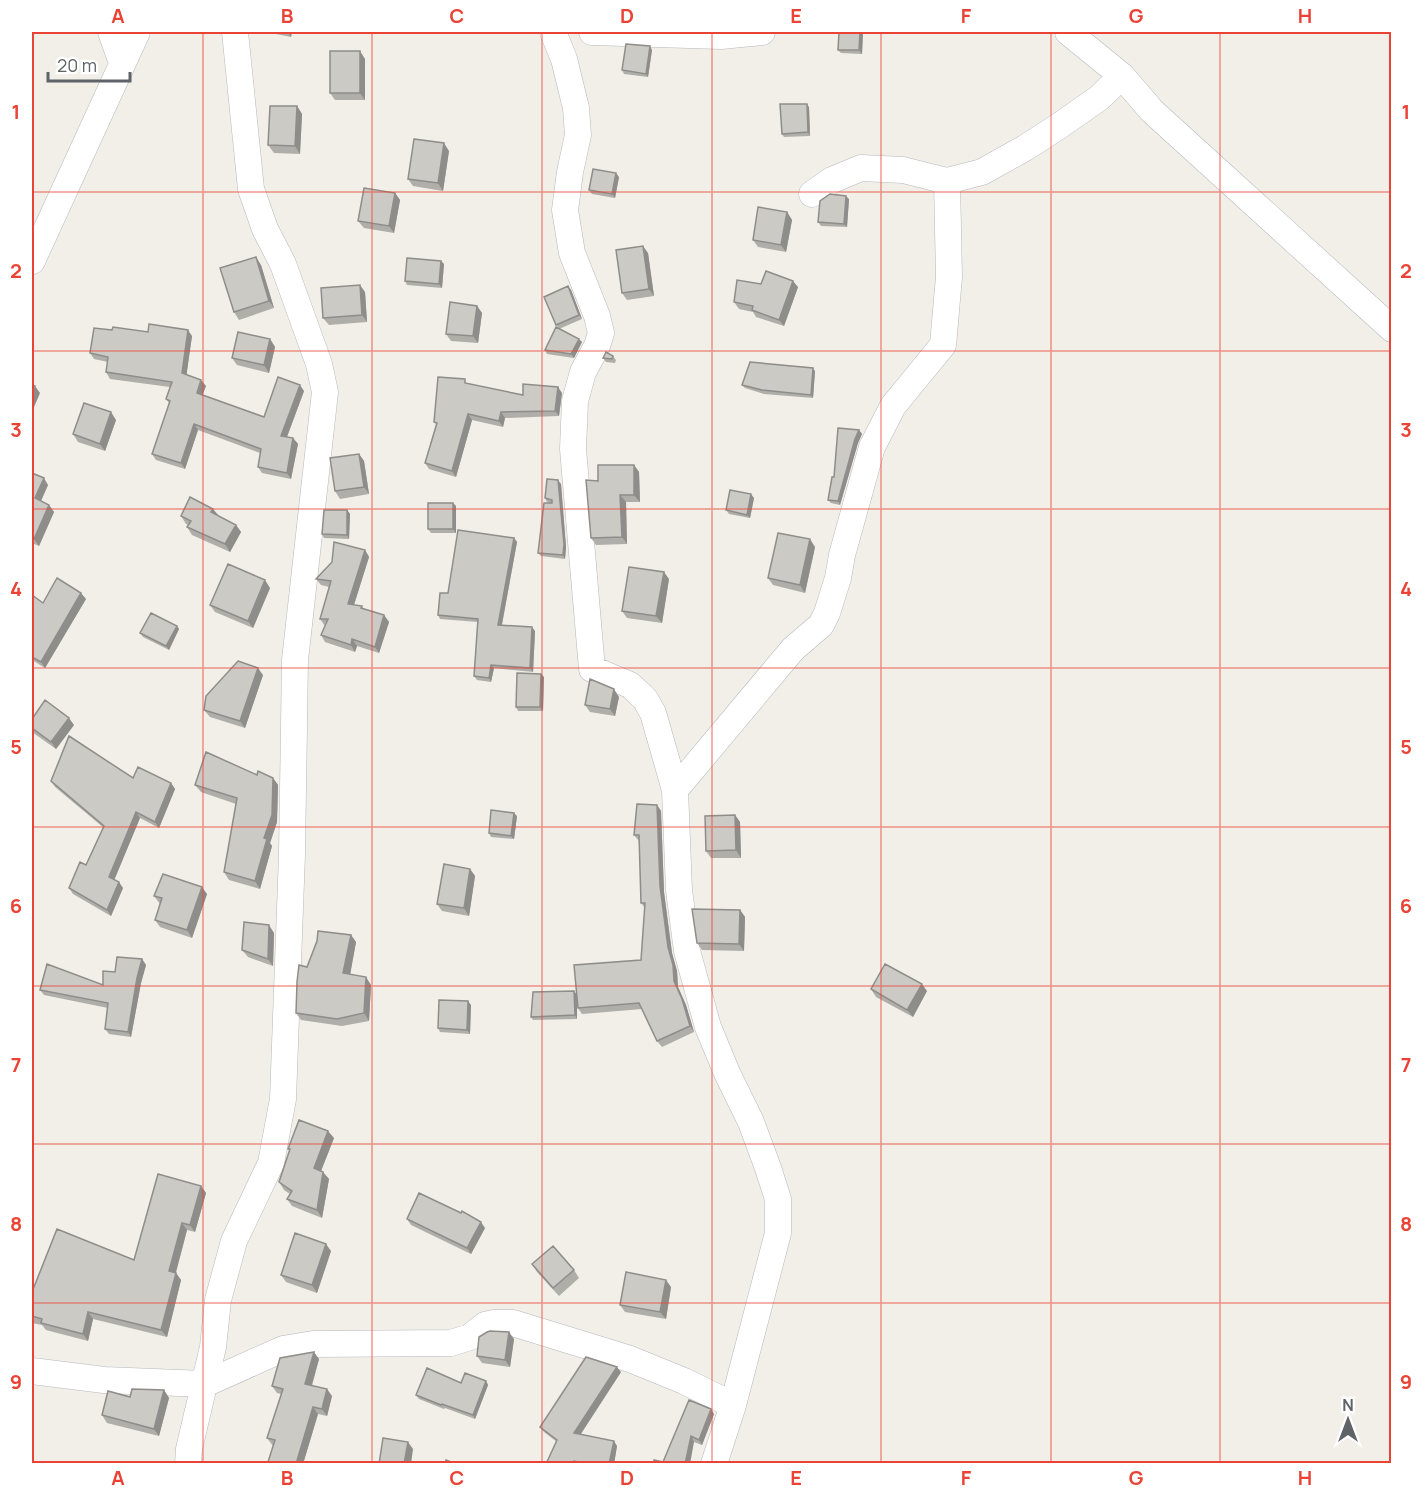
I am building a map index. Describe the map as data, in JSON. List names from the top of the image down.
{
  "scale_bar": "20 m",
  "north": "top",
  "grid": {
    "columns": [
      "A",
      "B",
      "C",
      "D",
      "E",
      "F",
      "G",
      "H"
    ],
    "rows": [
      "1",
      "2",
      "3",
      "4",
      "5",
      "6",
      "7",
      "8",
      "9"
    ]
  }
}
